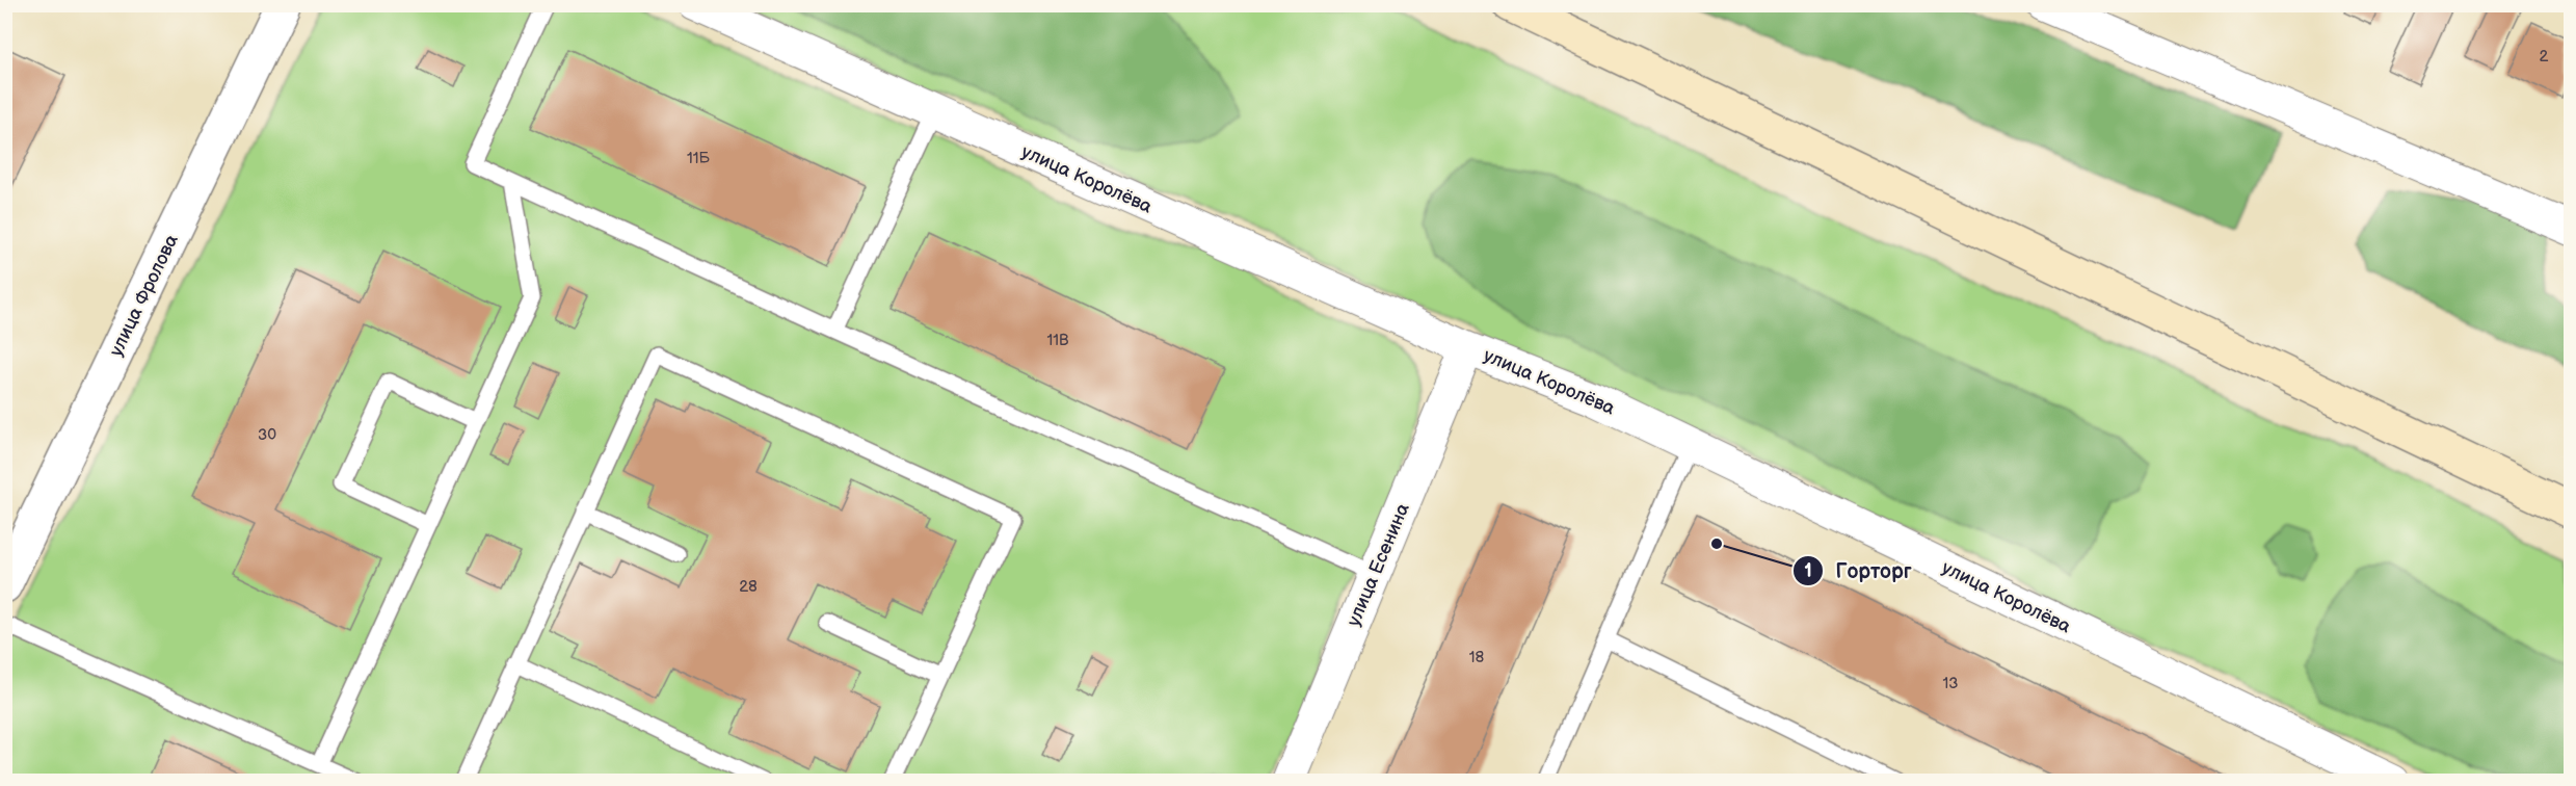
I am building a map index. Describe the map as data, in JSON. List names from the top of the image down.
{
  "streets": {
    "street": ["улица Королёва", "улица Фролова", "улица Есенина"]
  },
  "crossings": [
    ["улица Королёва", "улица Есенина"]
  ],
  "places": ["Горторг"],
  "house_numbers": [
    "2",
    "11Б",
    "11В",
    "30",
    "28",
    "18",
    "13"
  ]
}
